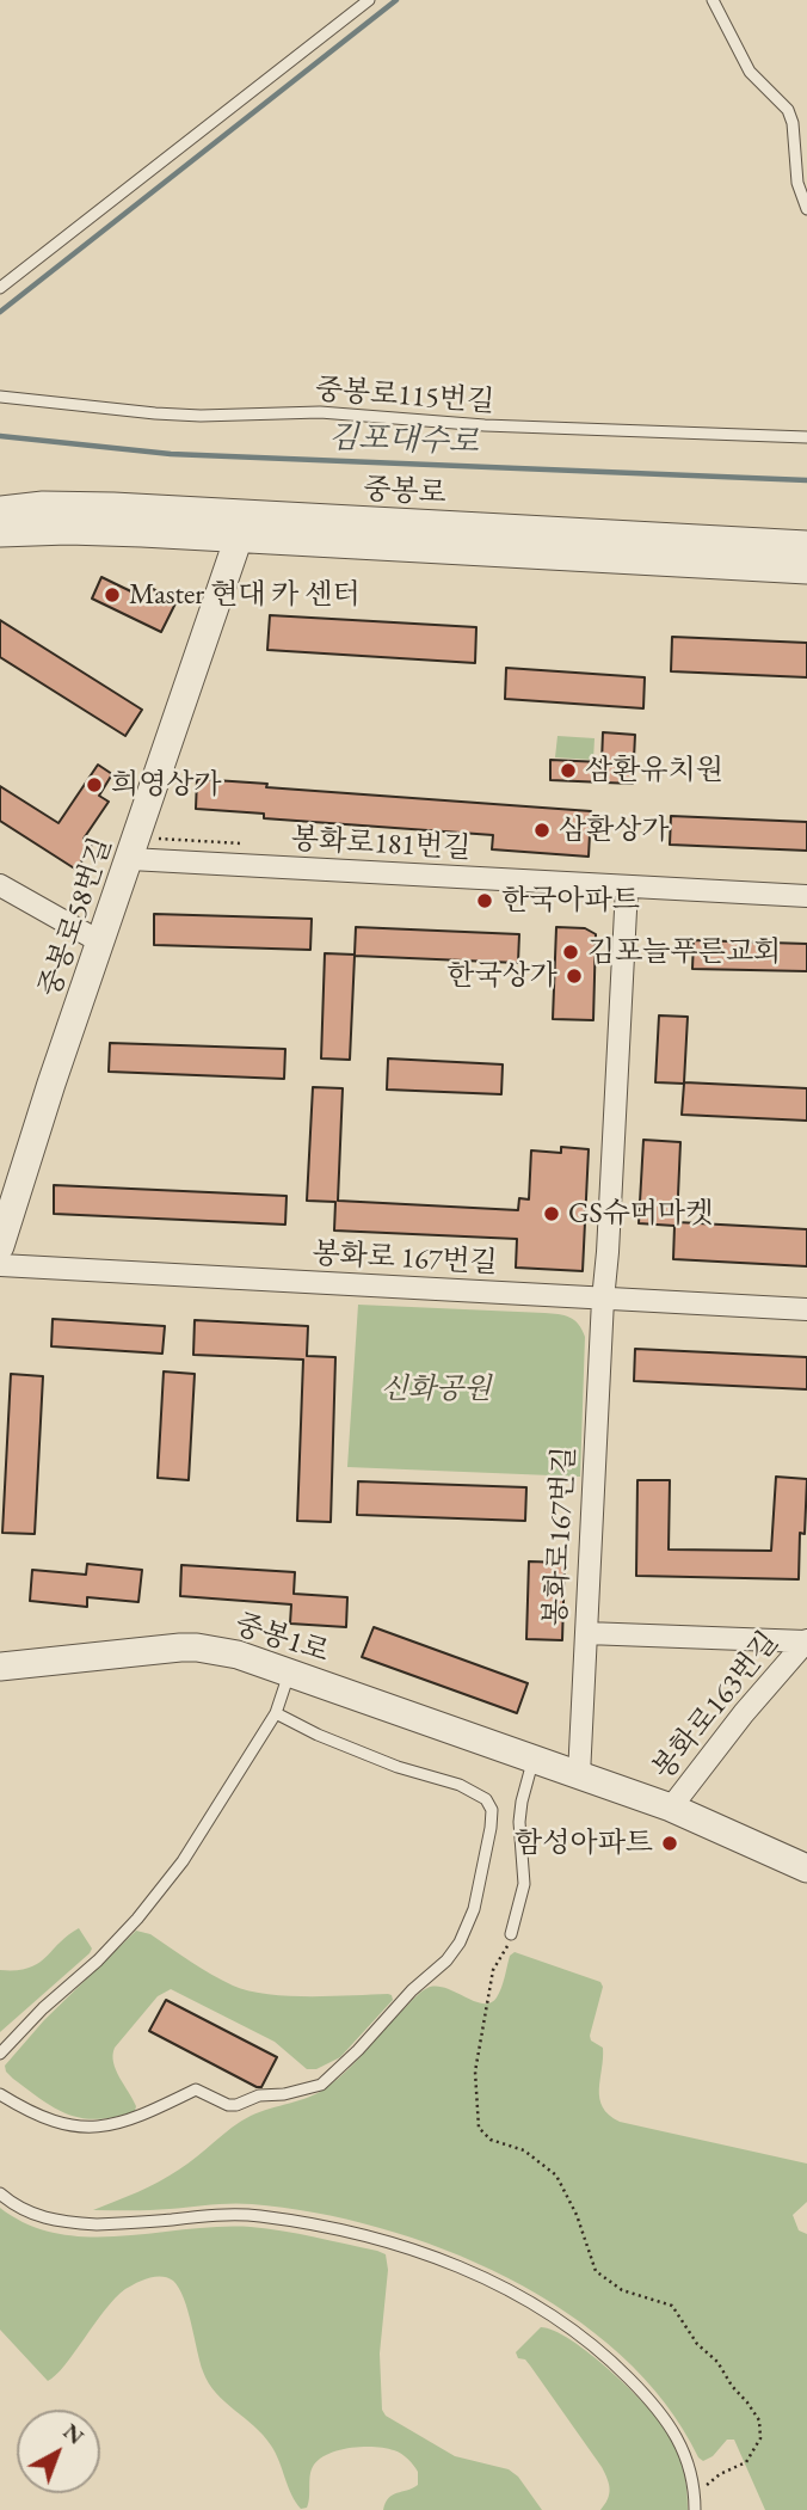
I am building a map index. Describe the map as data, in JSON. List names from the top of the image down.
{
  "streets": {
    "street": [
      "중봉로",
      "봉화로181번길",
      "중봉로58번길",
      "봉화로 167번길",
      "봉화로167번길",
      "중봉1로",
      "봉화로163번길"
    ],
    "lane": ["중봉로115번길"]
  },
  "crossings": [
    ["중봉로", "중봉로58번길"],
    ["봉화로181번길", "중봉로58번길"],
    ["봉화로 167번길", "봉화로167번길"],
    ["봉화로167번길", "중봉1로"],
    ["중봉1로", "봉화로163번길"]
  ],
  "water": ["김포대수로"],
  "parks": ["신화공원"],
  "places": [
    "Master 현대 카 센터",
    "삼환유치원",
    "희영상가",
    "삼환상가",
    "한국아파트",
    "김포늘푸른교회",
    "한국상가",
    "GS슈머마켓",
    "함성아파트"
  ],
  "north": "top right"
}
